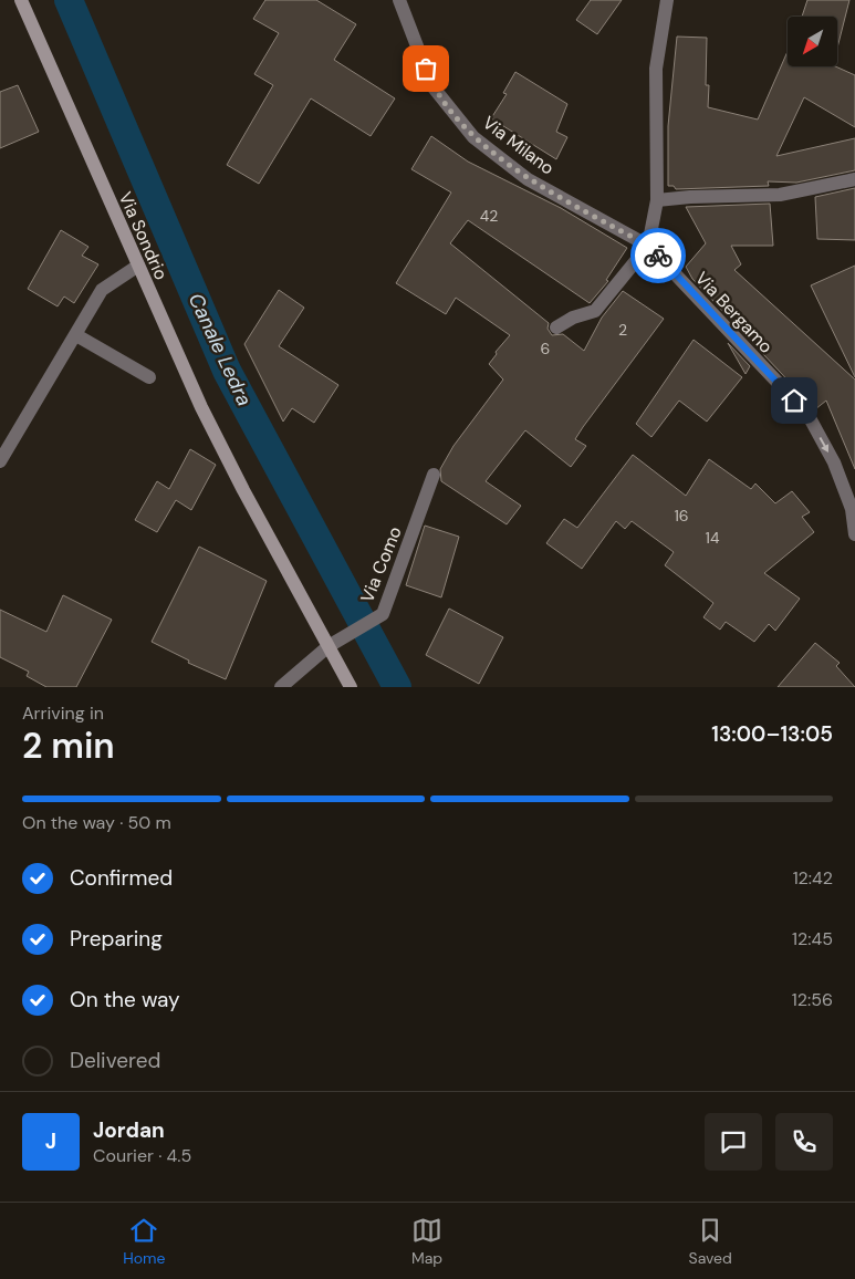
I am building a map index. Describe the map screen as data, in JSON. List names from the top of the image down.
{
  "streets": {
    "street": [
      "Via Milano",
      "Via Sondrio",
      "Via Bergamo",
      "Via Como"
    ]
  },
  "crossings": [
    ["Via Milano", "Via Bergamo"],
    ["Via Sondrio", "Via Como"]
  ],
  "one_way": ["Via Bergamo"],
  "water": ["Canale Ledra"],
  "house_numbers": [
    "42",
    "2",
    "6",
    "16",
    "14"
  ],
  "north": "bottom left",
  "page": {
    "heading": ["2 min", "Arriving in", "13:00–13:05"],
    "panel": ["Jordan", "Courier · 4.5"],
    "bar": "On the way · 50 m",
    "list": [
      ["Confirmed", "12:42"],
      ["Preparing", "12:45"],
      ["On the way", "12:56"],
      "Delivered"
    ],
    "round": "J",
    "tabs": ["Home", "Map", "Saved"]
  }
}
